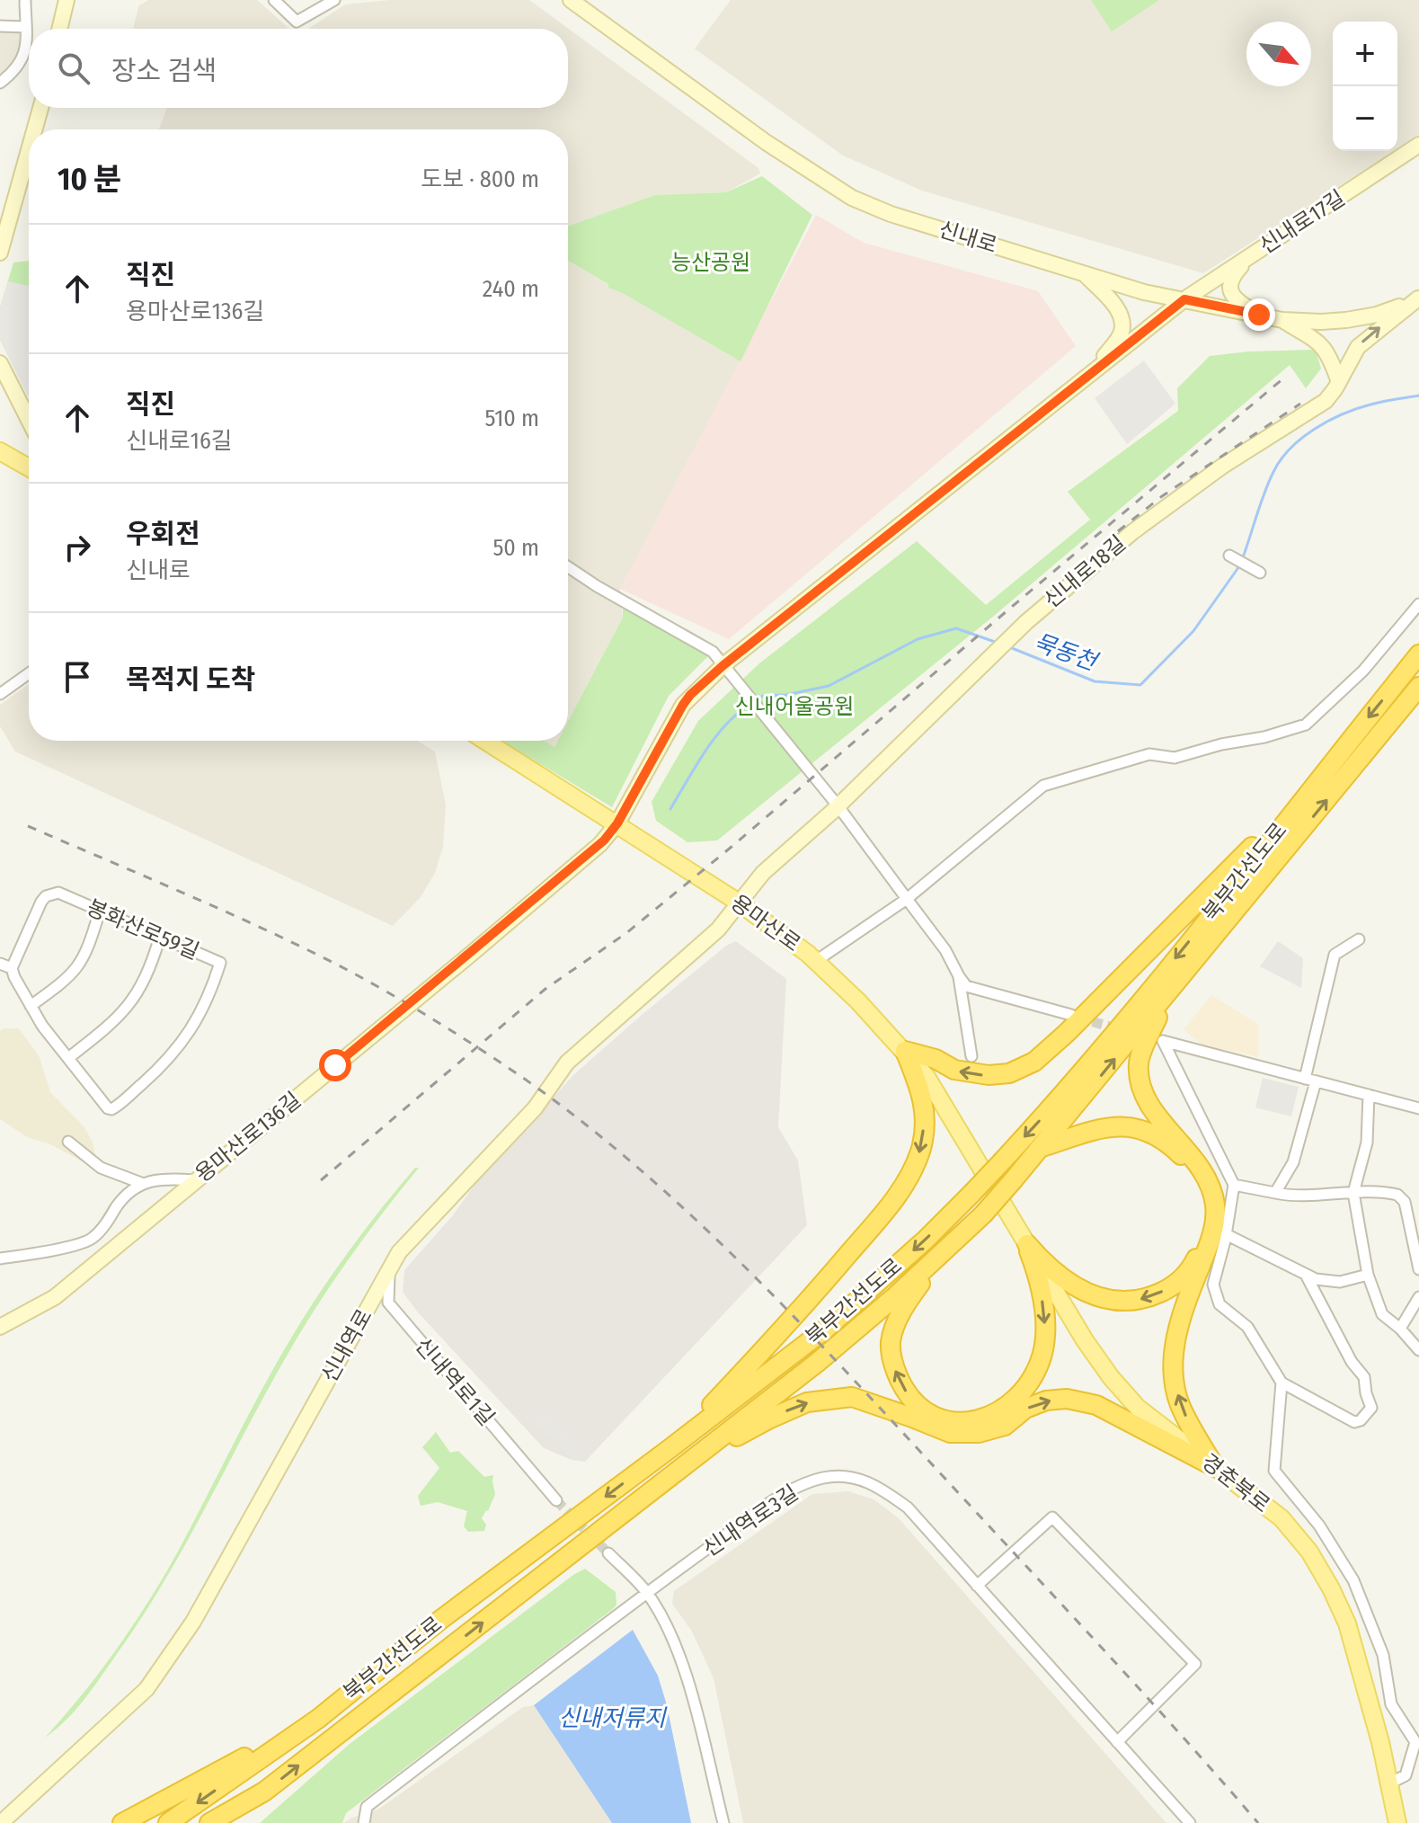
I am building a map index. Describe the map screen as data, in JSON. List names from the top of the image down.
{
  "streets": {
    "highway": ["북부간선도로"],
    "main road": ["용마산로", "경춘북로"],
    "street": [
      "신내로17길",
      "신내로",
      "신내로18길",
      "봉화산로59길",
      "용마산로136길",
      "신내역로",
      "신내역로1길",
      "신내역로3길"
    ]
  },
  "crossings": [
    ["신내로17길", "신내로"],
    ["신내로17길", "용마산로136길"],
    ["신내로", "신내로18길"],
    ["신내로18길", "용마산로"],
    ["신내로18길", "신내역로"],
    ["용마산로", "용마산로136길"],
    ["용마산로", "신내역로"],
    ["용마산로", "경춘북로"],
    ["신내역로", "신내역로1길"]
  ],
  "water": ["묵동천", "신내저류지"],
  "parks": ["능산공원", "신내어울공원"],
  "north": "bottom right",
  "page": {
    "map_buttons": ["+", "−"],
    "search": "장소 검색",
    "heading": ["10 분", "도보 · 800 m"],
    "list": [
      ["직진", "용마산로136길", "240 m"],
      ["직진", "신내로16길", "510 m"],
      ["우회전", "신내로", "50 m"],
      "목적지 도착"
    ]
  }
}
